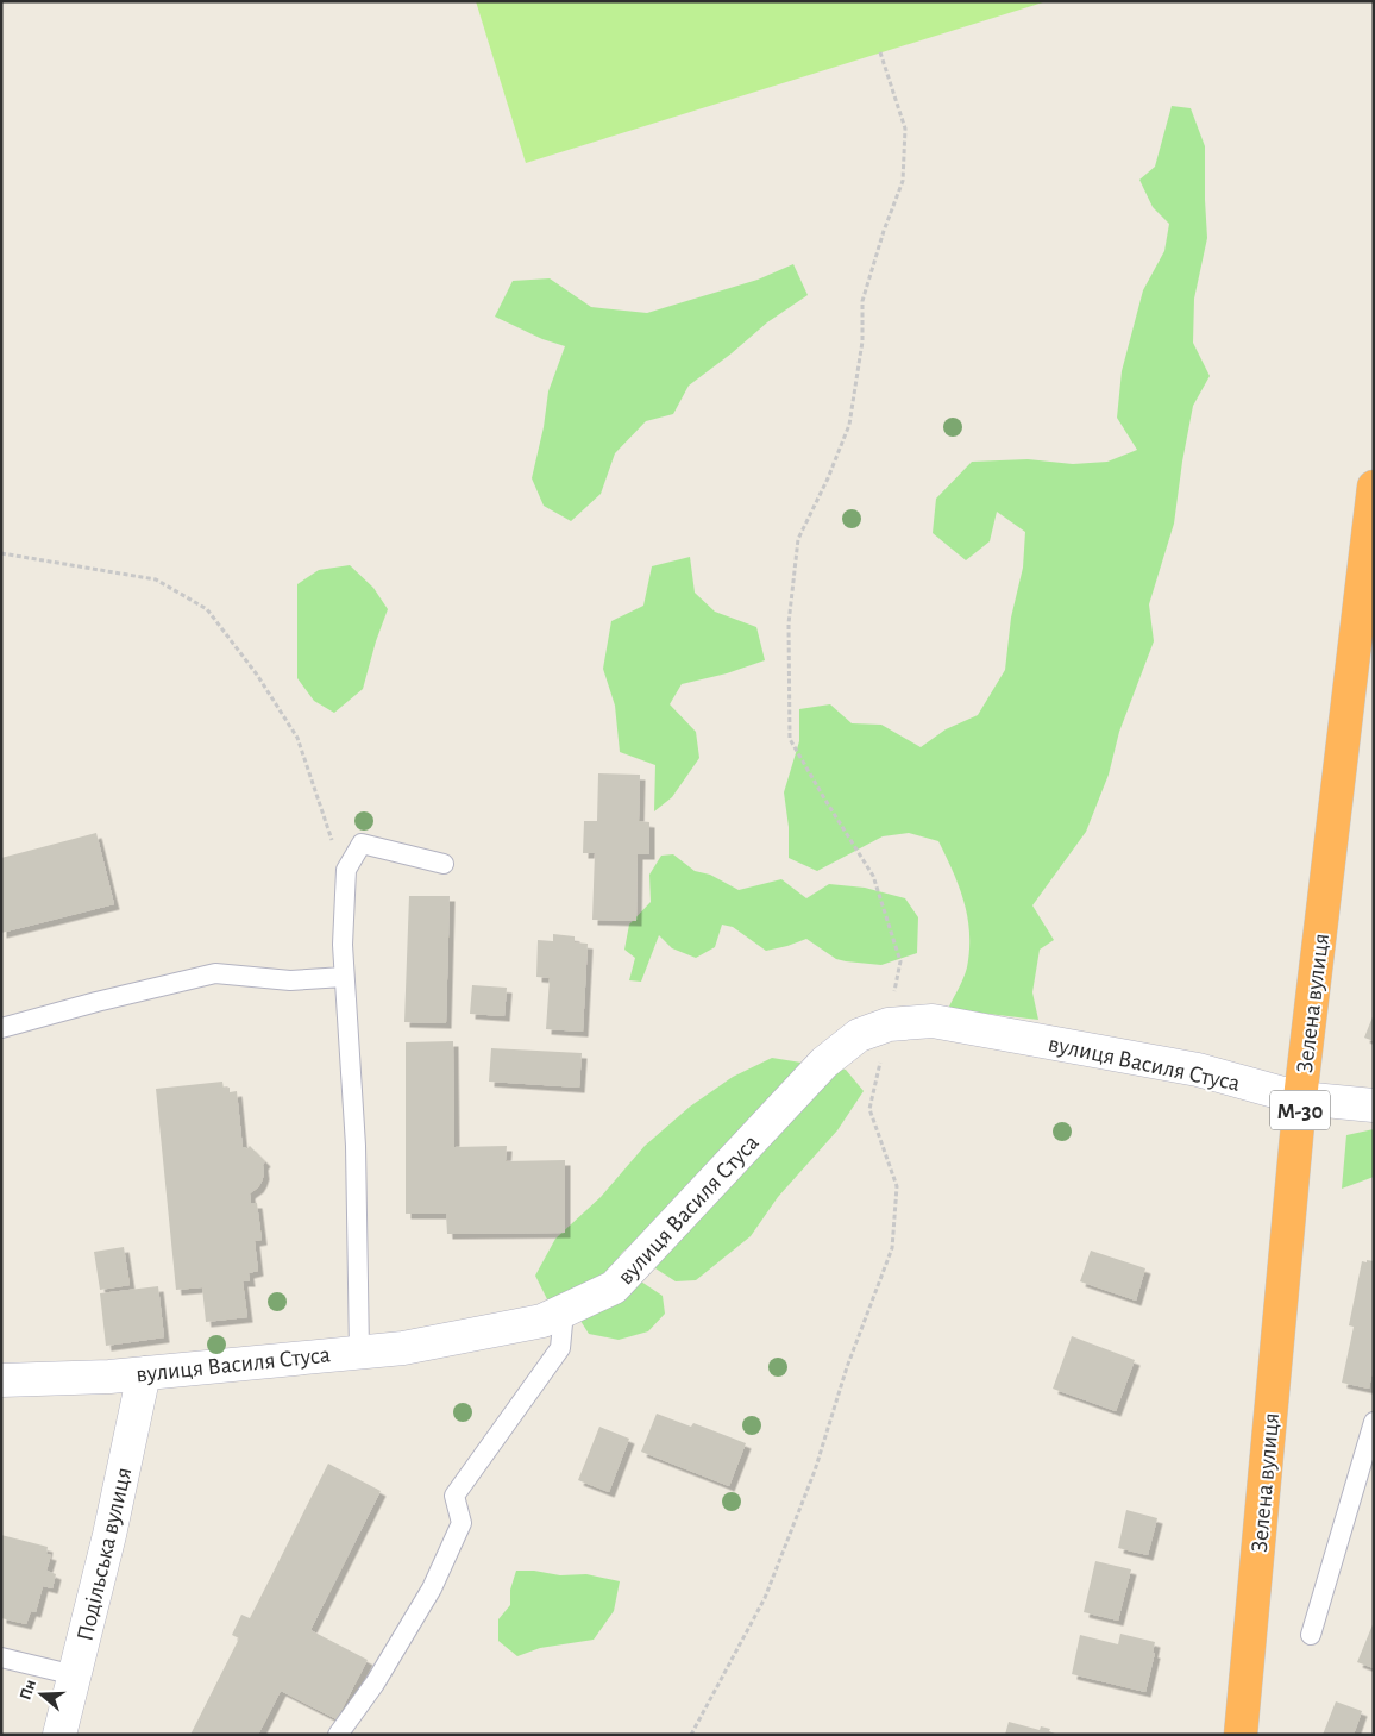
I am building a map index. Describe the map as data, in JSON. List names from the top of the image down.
{
  "streets": {
    "highway": ["Зелена вулиця", "М-30"],
    "street": ["вулиця Василя Стуса", "Подільська вулиця"]
  },
  "crossings": [
    ["Зелена вулиця", "вулиця Василя Стуса"],
    ["вулиця Василя Стуса", "Подільська вулиця"]
  ],
  "north": "left"
}
